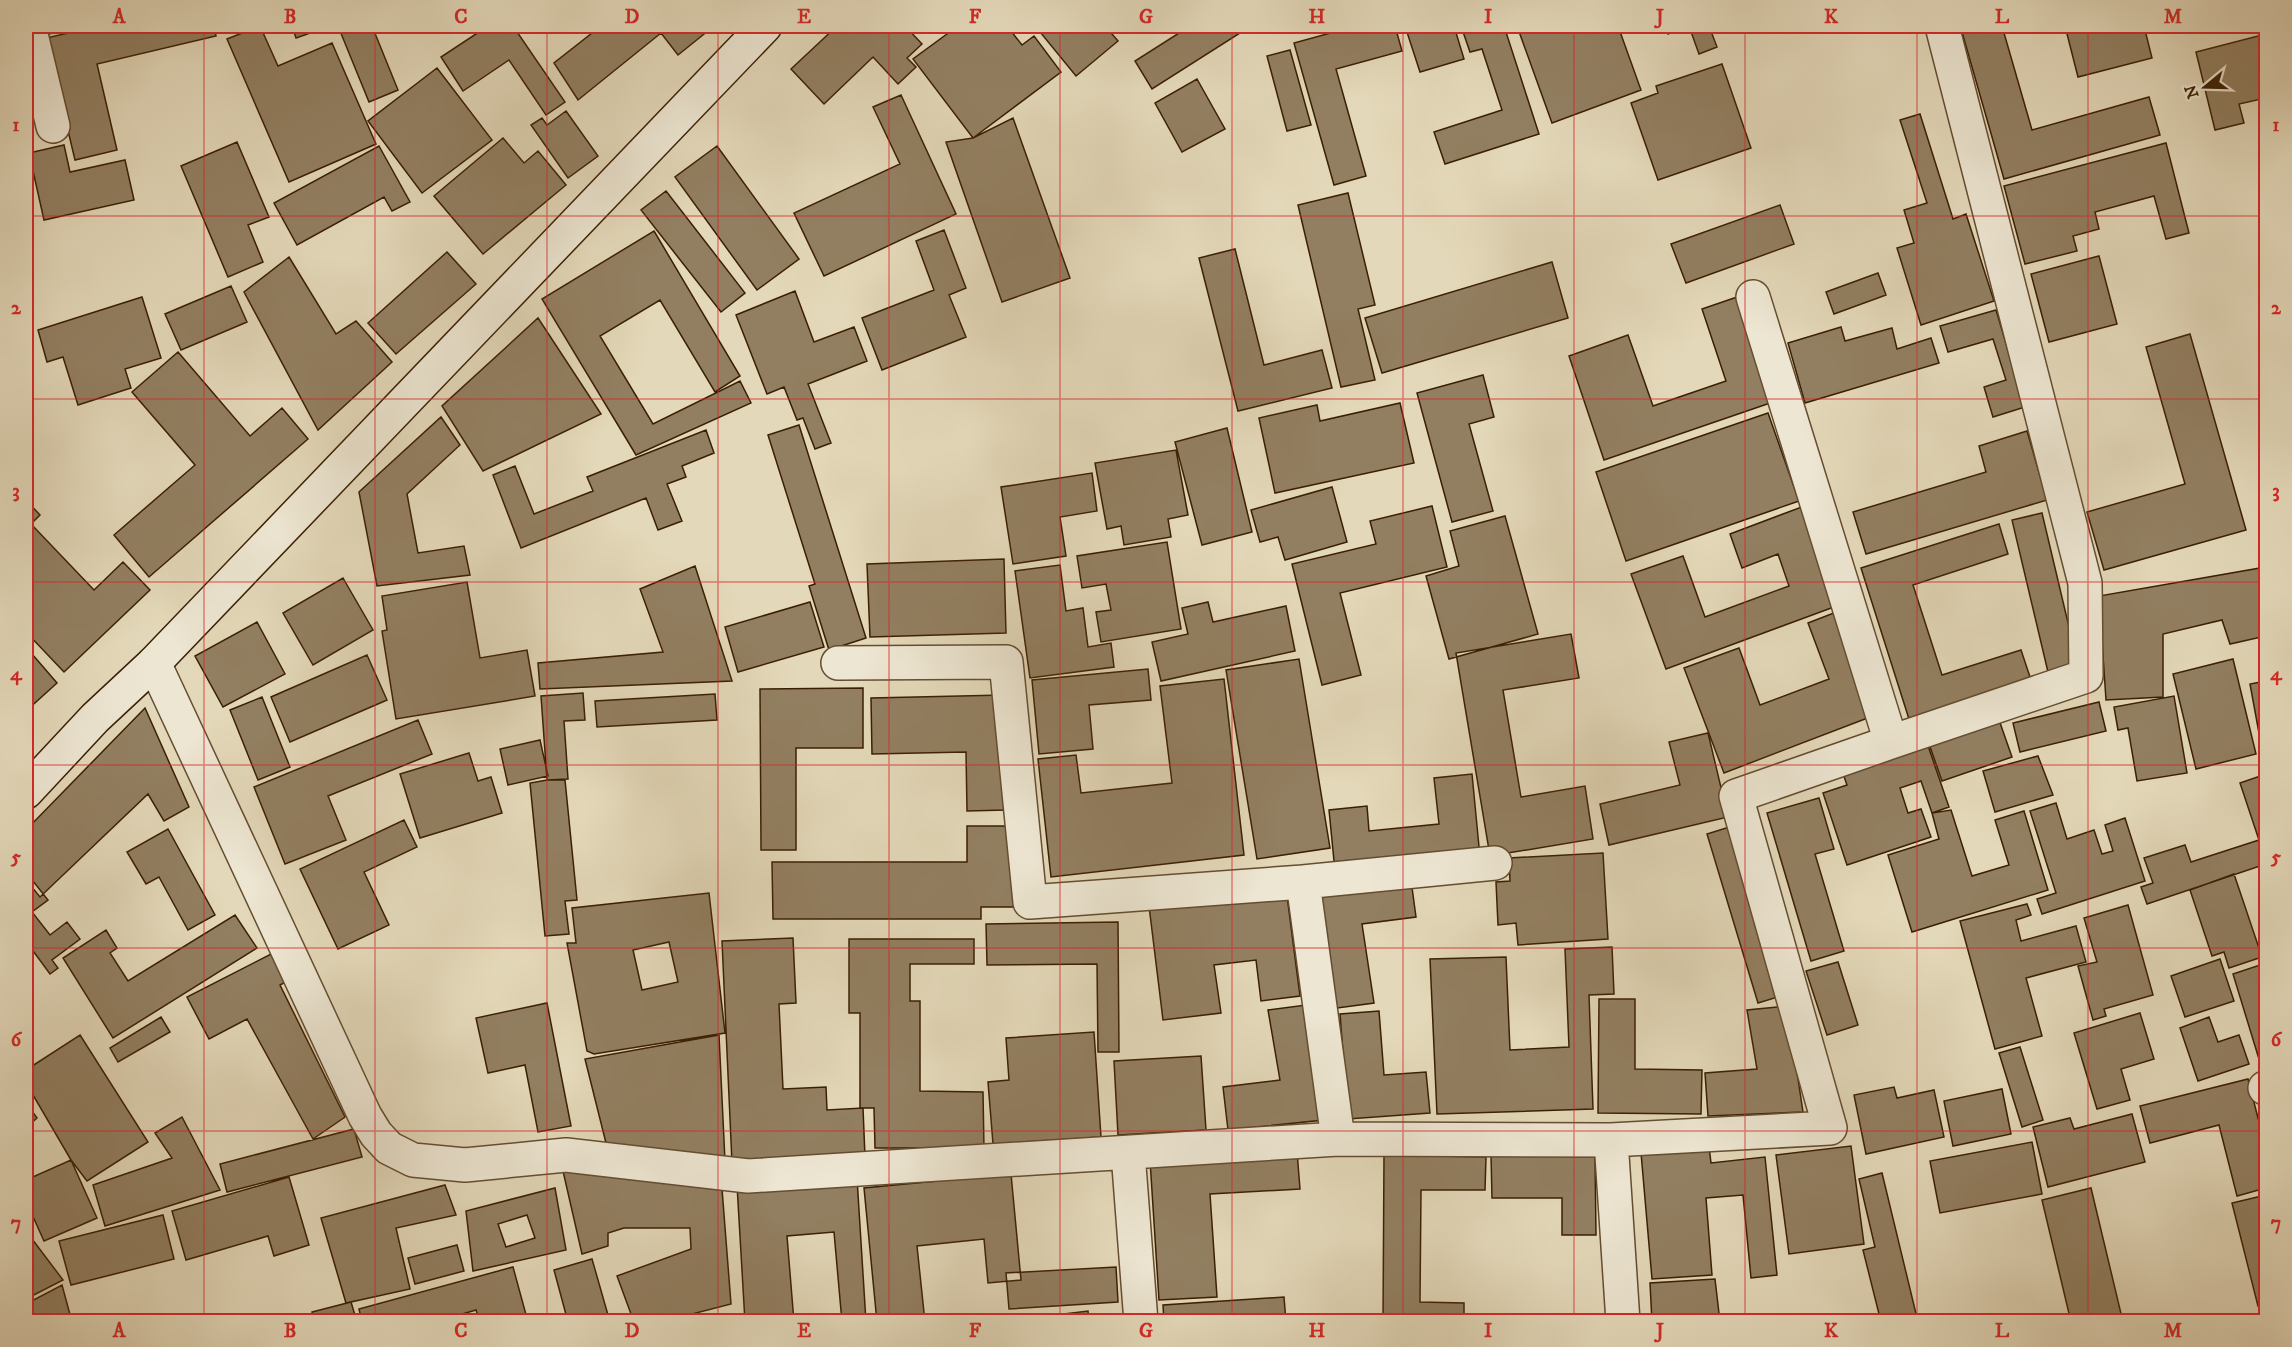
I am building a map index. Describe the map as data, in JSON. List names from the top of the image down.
{
  "north": "left",
  "grid": {
    "columns": [
      "A",
      "B",
      "C",
      "D",
      "E",
      "F",
      "G",
      "H",
      "I",
      "J",
      "K",
      "L",
      "M"
    ],
    "rows": [
      "1",
      "2",
      "3",
      "4",
      "5",
      "6",
      "7"
    ]
  }
}
